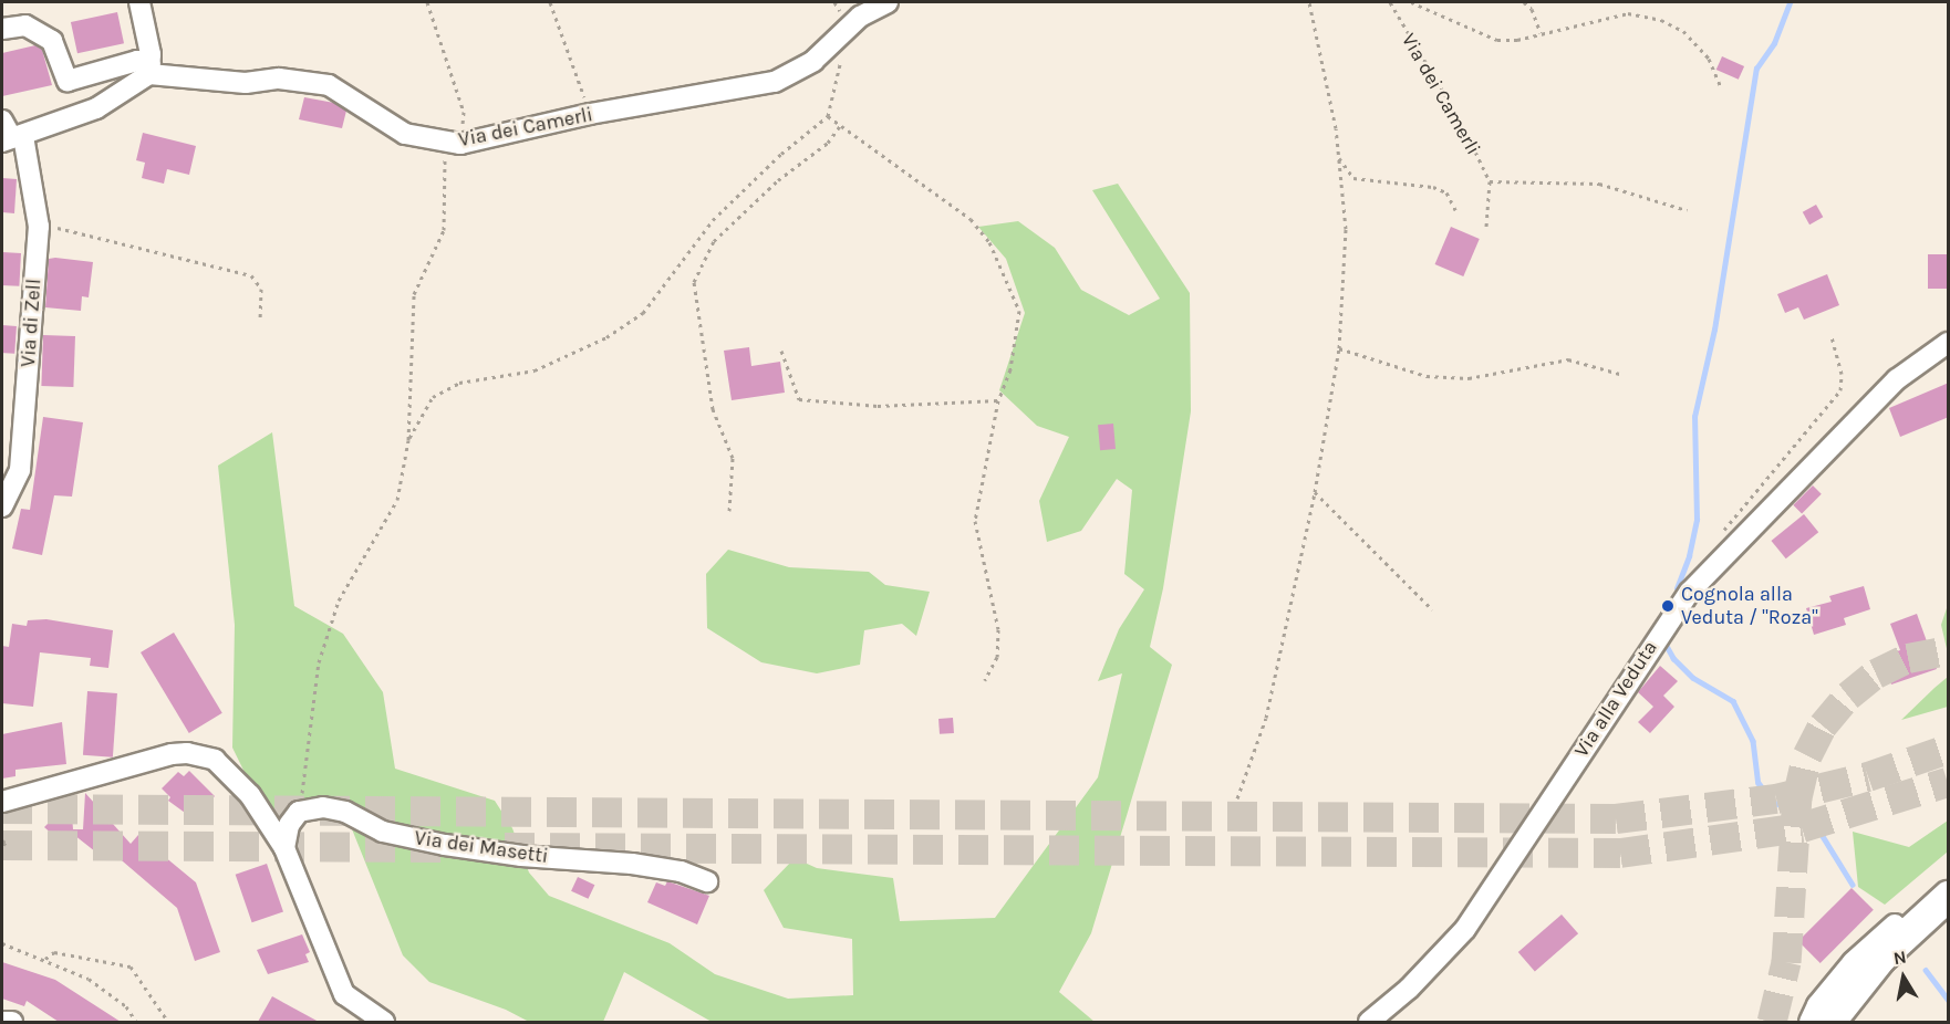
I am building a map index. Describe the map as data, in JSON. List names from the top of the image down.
{
  "streets": {
    "street": [
      "Via dei Camerli",
      "Via di Zell",
      "Via alla Veduta",
      "Via dei Masetti"
    ]
  },
  "places": ["Cognola alla Veduta / \"Roza\""],
  "north": "top"
}
